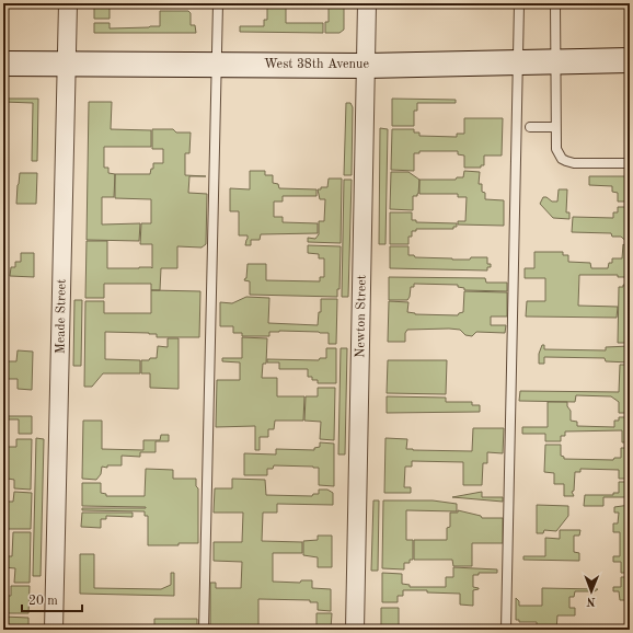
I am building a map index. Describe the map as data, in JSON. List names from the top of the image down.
{
  "streets": {
    "main road": ["West 38th Avenue"],
    "street": ["Meade Street", "Newton Street"]
  },
  "crossings": [
    ["West 38th Avenue", "Meade Street"],
    ["West 38th Avenue", "Newton Street"]
  ],
  "scale_bar": "20 m",
  "north": "bottom"
}
